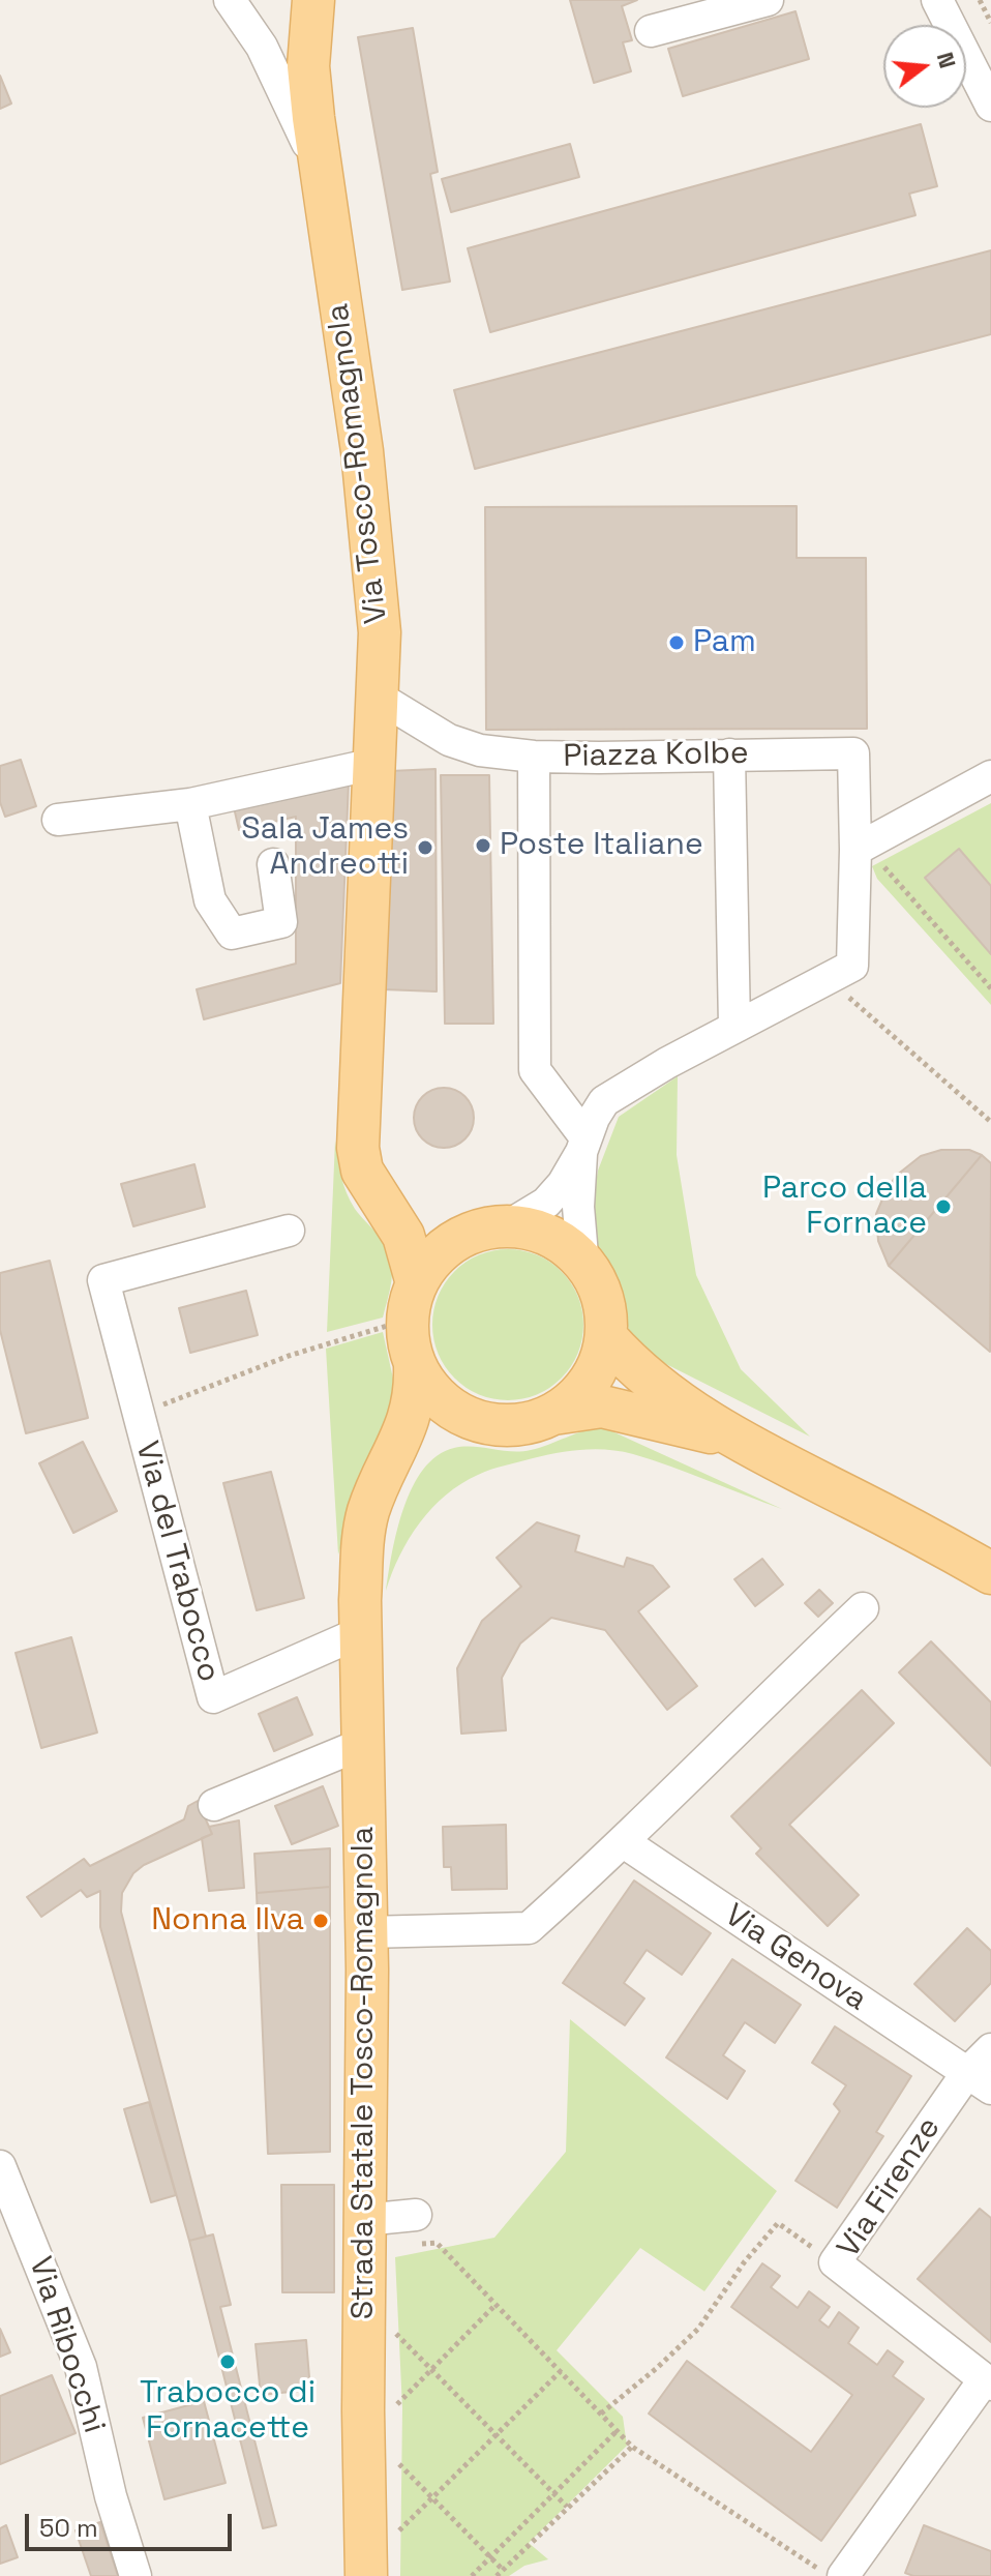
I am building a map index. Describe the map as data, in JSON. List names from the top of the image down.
{
  "streets": {
    "main road": ["Via Tosco-Romagnola", "Strada Statale Tosco-Romagnola"],
    "street": [
      "Piazza Kolbe",
      "Via del Trabocco",
      "Via Genova",
      "Via Firenze",
      "Via Ribocchi"
    ]
  },
  "crossings": [
    ["Via Tosco-Romagnola", "Piazza Kolbe"],
    ["Via Tosco-Romagnola", "Strada Statale Tosco-Romagnola"],
    ["Piazza Kolbe", "Strada Statale Tosco-Romagnola"],
    ["Via del Trabocco", "Strada Statale Tosco-Romagnola"],
    ["Via Genova", "Via Firenze"]
  ],
  "places": [
    "Pam",
    "Poste Italiane",
    "Sala James Andreotti",
    "Parco della Fornace",
    "Nonna Ilva",
    "Trabocco di Fornacette"
  ],
  "scale_bar": "50 m",
  "north": "right"
}
